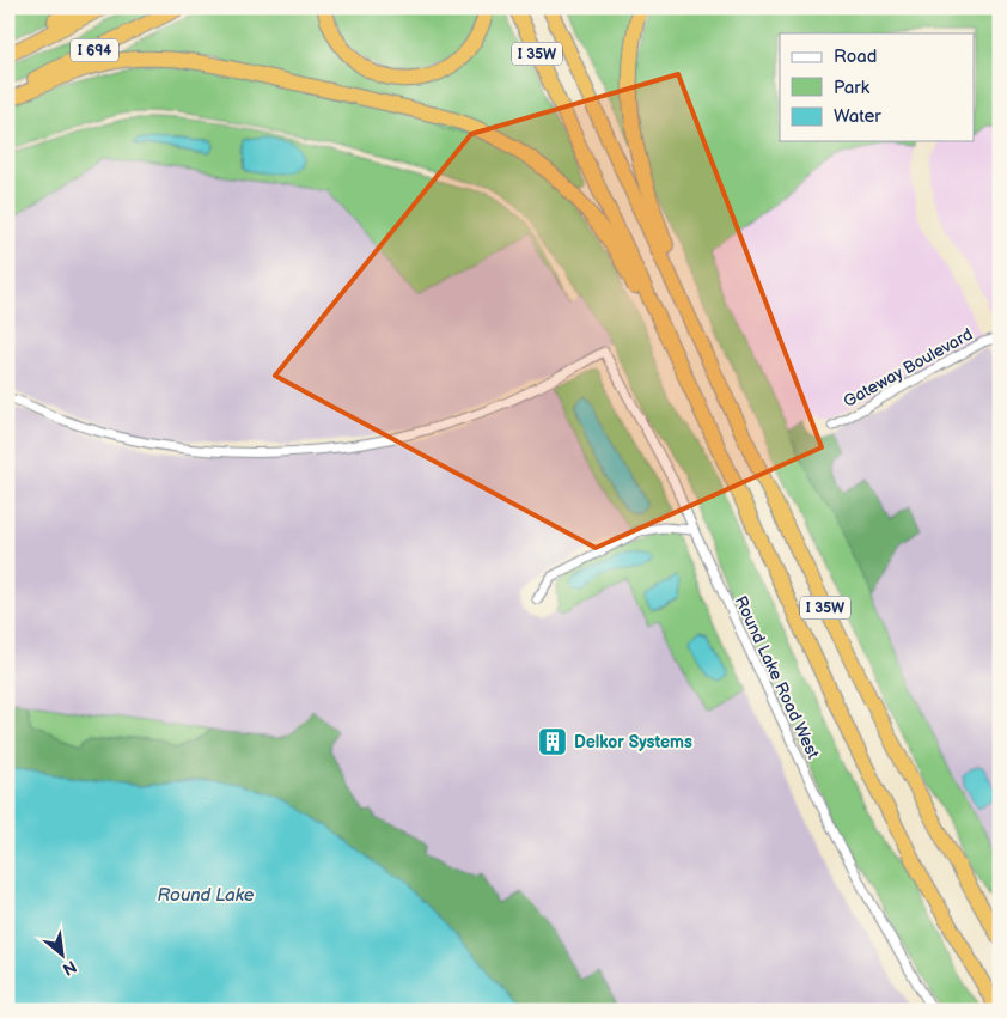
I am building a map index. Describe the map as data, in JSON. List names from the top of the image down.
{
  "streets": {
    "highway": ["I 694", "I 35W"],
    "street": ["Gateway Boulevard", "Round Lake Road West"]
  },
  "water": ["Round Lake"],
  "places": {
    "building": ["Delkor Systems"]
  },
  "legend": ["Road", "Park", "Water"],
  "north": "bottom right"
}
